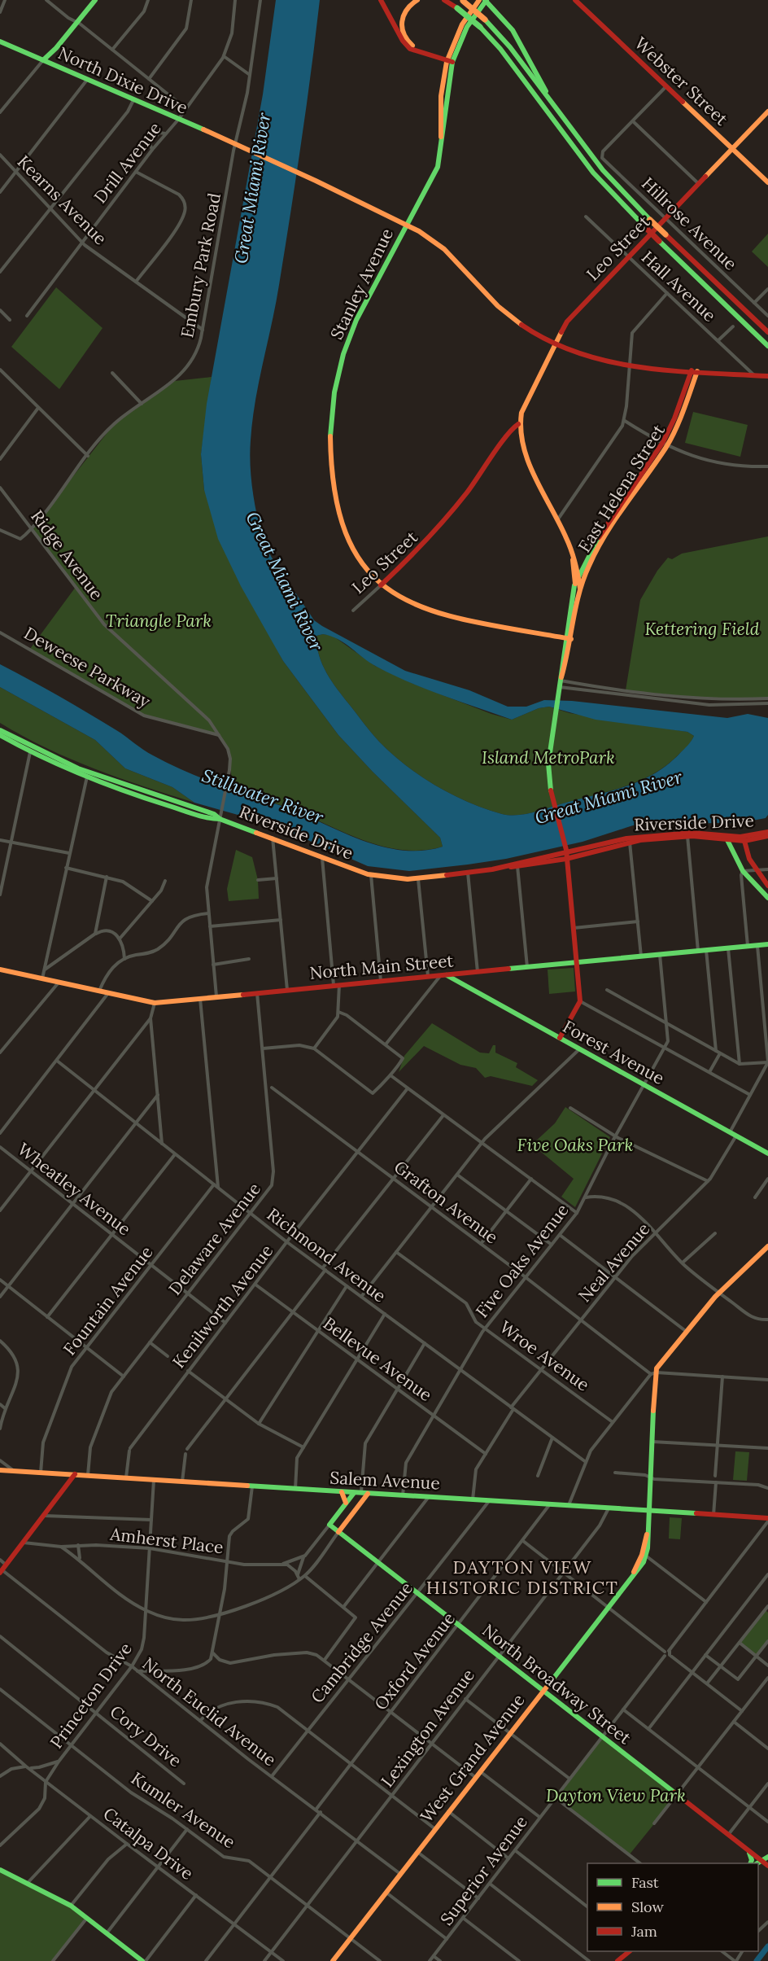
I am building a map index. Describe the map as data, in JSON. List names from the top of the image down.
{
  "streets": {
    "main road": [
      "North Dixie Drive",
      "Webster Street",
      "Leo Street",
      "Stanley Avenue",
      "East Helena Street",
      "Riverside Drive",
      "North Main Street",
      "Forest Avenue",
      "Salem Avenue",
      "North Broadway Street",
      "West Grand Avenue"
    ],
    "street": [
      "Drill Avenue",
      "Kearns Avenue",
      "Hillrose Avenue",
      "Embury Park Road",
      "Hall Avenue",
      "Ridge Avenue",
      "Deweese Parkway",
      "Wheatley Avenue",
      "Grafton Avenue",
      "Delaware Avenue",
      "Richmond Avenue",
      "Five Oaks Avenue",
      "Neal Avenue",
      "Fountain Avenue",
      "Kenilworth Avenue",
      "Wroe Avenue",
      "Bellevue Avenue",
      "Amherst Place",
      "Cambridge Avenue",
      "Oxford Avenue",
      "Princeton Drive",
      "North Euclid Avenue",
      "Lexington Avenue",
      "Cory Drive",
      "Kumler Avenue",
      "Catalpa Drive",
      "Superior Avenue"
    ]
  },
  "crossings": [
    ["North Dixie Drive", "Drill Avenue"],
    ["North Dixie Drive", "Leo Street"],
    ["North Dixie Drive", "Embury Park Road"],
    ["North Dixie Drive", "Stanley Avenue"],
    ["North Dixie Drive", "Hall Avenue"],
    ["North Dixie Drive", "East Helena Street"],
    ["Webster Street", "Leo Street"],
    ["Drill Avenue", "Kearns Avenue"],
    ["Kearns Avenue", "Embury Park Road"],
    ["Hillrose Avenue", "Leo Street"],
    ["Leo Street", "Stanley Avenue"],
    ["Leo Street", "Hall Avenue"],
    ["Embury Park Road", "Ridge Avenue"],
    ["Stanley Avenue", "East Helena Street"],
    ["East Helena Street", "Riverside Drive"],
    ["East Helena Street", "North Main Street"],
    ["Ridge Avenue", "Deweese Parkway"],
    ["Ridge Avenue", "Riverside Drive"],
    ["Ridge Avenue", "North Main Street"],
    ["North Main Street", "Forest Avenue"],
    ["North Main Street", "Delaware Avenue"],
    ["North Main Street", "Five Oaks Avenue"],
    ["Forest Avenue", "Five Oaks Avenue"],
    ["Forest Avenue", "Neal Avenue"],
    ["Wheatley Avenue", "Delaware Avenue"],
    ["Wheatley Avenue", "Fountain Avenue"],
    ["Wheatley Avenue", "Kenilworth Avenue"],
    ["Grafton Avenue", "Delaware Avenue"],
    ["Grafton Avenue", "Five Oaks Avenue"],
    ["Grafton Avenue", "Neal Avenue"],
    ["Grafton Avenue", "Kenilworth Avenue"],
    ["Grafton Avenue", "West Grand Avenue"],
    ["Delaware Avenue", "Richmond Avenue"],
    ["Delaware Avenue", "Salem Avenue"],
    ["Richmond Avenue", "Five Oaks Avenue"],
    ["Richmond Avenue", "Neal Avenue"],
    ["Richmond Avenue", "Fountain Avenue"],
    ["Richmond Avenue", "Kenilworth Avenue"],
    ["Five Oaks Avenue", "Wroe Avenue"],
    ["Five Oaks Avenue", "Bellevue Avenue"],
    ["Five Oaks Avenue", "Salem Avenue"],
    ["Neal Avenue", "Wroe Avenue"],
    ["Neal Avenue", "Bellevue Avenue"],
    ["Neal Avenue", "Salem Avenue"],
    ["Fountain Avenue", "Salem Avenue"],
    ["Kenilworth Avenue", "Bellevue Avenue"],
    ["Kenilworth Avenue", "Salem Avenue"],
    ["Salem Avenue", "Cambridge Avenue"],
    ["Salem Avenue", "Oxford Avenue"],
    ["Salem Avenue", "Princeton Drive"],
    ["Salem Avenue", "Lexington Avenue"],
    ["Salem Avenue", "West Grand Avenue"],
    ["Salem Avenue", "Superior Avenue"],
    ["Amherst Place", "Princeton Drive"],
    ["Cambridge Avenue", "North Broadway Street"],
    ["Cambridge Avenue", "North Euclid Avenue"],
    ["Oxford Avenue", "North Broadway Street"],
    ["Oxford Avenue", "North Euclid Avenue"],
    ["North Broadway Street", "Lexington Avenue"],
    ["North Broadway Street", "West Grand Avenue"],
    ["North Broadway Street", "Superior Avenue"],
    ["Princeton Drive", "North Euclid Avenue"],
    ["Princeton Drive", "Cory Drive"],
    ["Princeton Drive", "Kumler Avenue"],
    ["Princeton Drive", "Catalpa Drive"],
    ["North Euclid Avenue", "Lexington Avenue"],
    ["North Euclid Avenue", "West Grand Avenue"],
    ["Lexington Avenue", "Kumler Avenue"],
    ["Lexington Avenue", "Catalpa Drive"],
    ["West Grand Avenue", "Kumler Avenue"]
  ],
  "districts": ["DAYTON VIEW HISTORIC DISTRICT"],
  "water": ["Great Miami River", "Stillwater River"],
  "parks": [
    "Triangle Park",
    "Kettering Field",
    "Island MetroPark",
    "Five Oaks Park",
    "Dayton View Park"
  ],
  "legend": ["Fast", "Slow", "Jam"]
}
